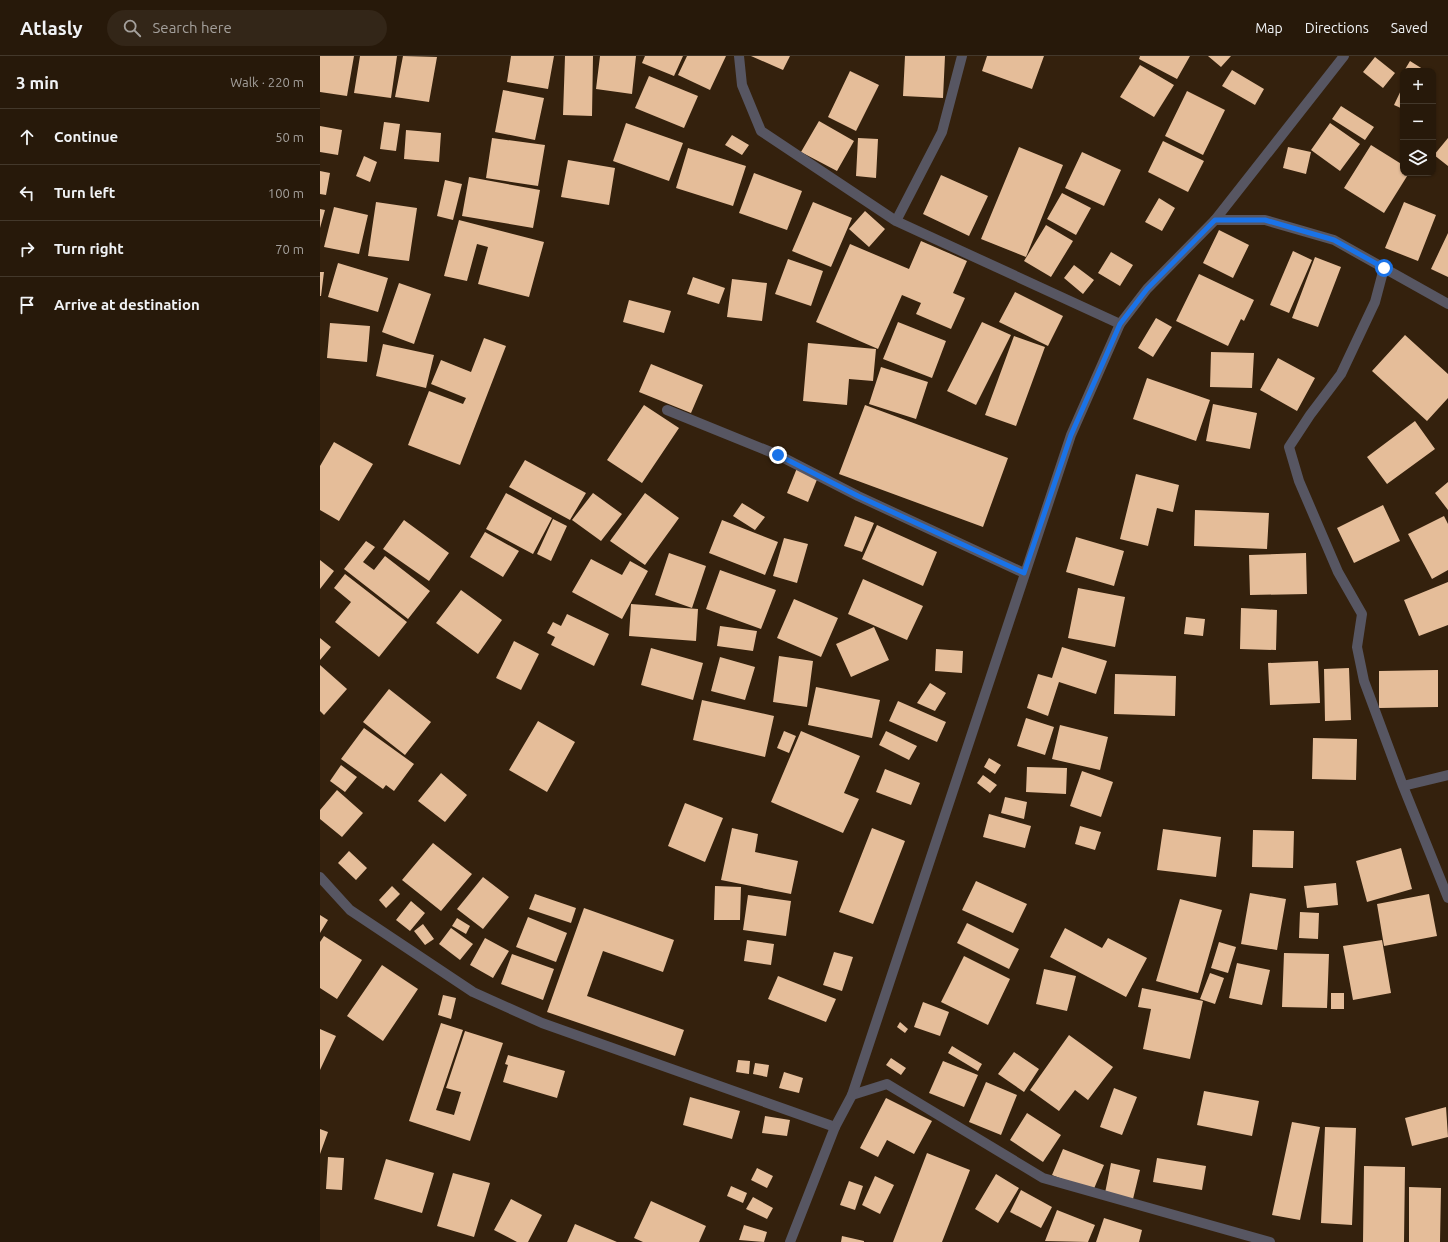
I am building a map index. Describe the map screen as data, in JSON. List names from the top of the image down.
{
  "page": {
    "header": "Atlasly",
    "search": "Search here",
    "nav": ["Map", "Directions", "Saved"],
    "heading": ["3 min", "Walk · 220 m"],
    "map_buttons": ["+", "−"],
    "list": [
      ["Continue", "50 m"],
      ["Turn left", "100 m"],
      ["Turn right", "70 m"],
      "Arrive at destination"
    ]
  }
}
